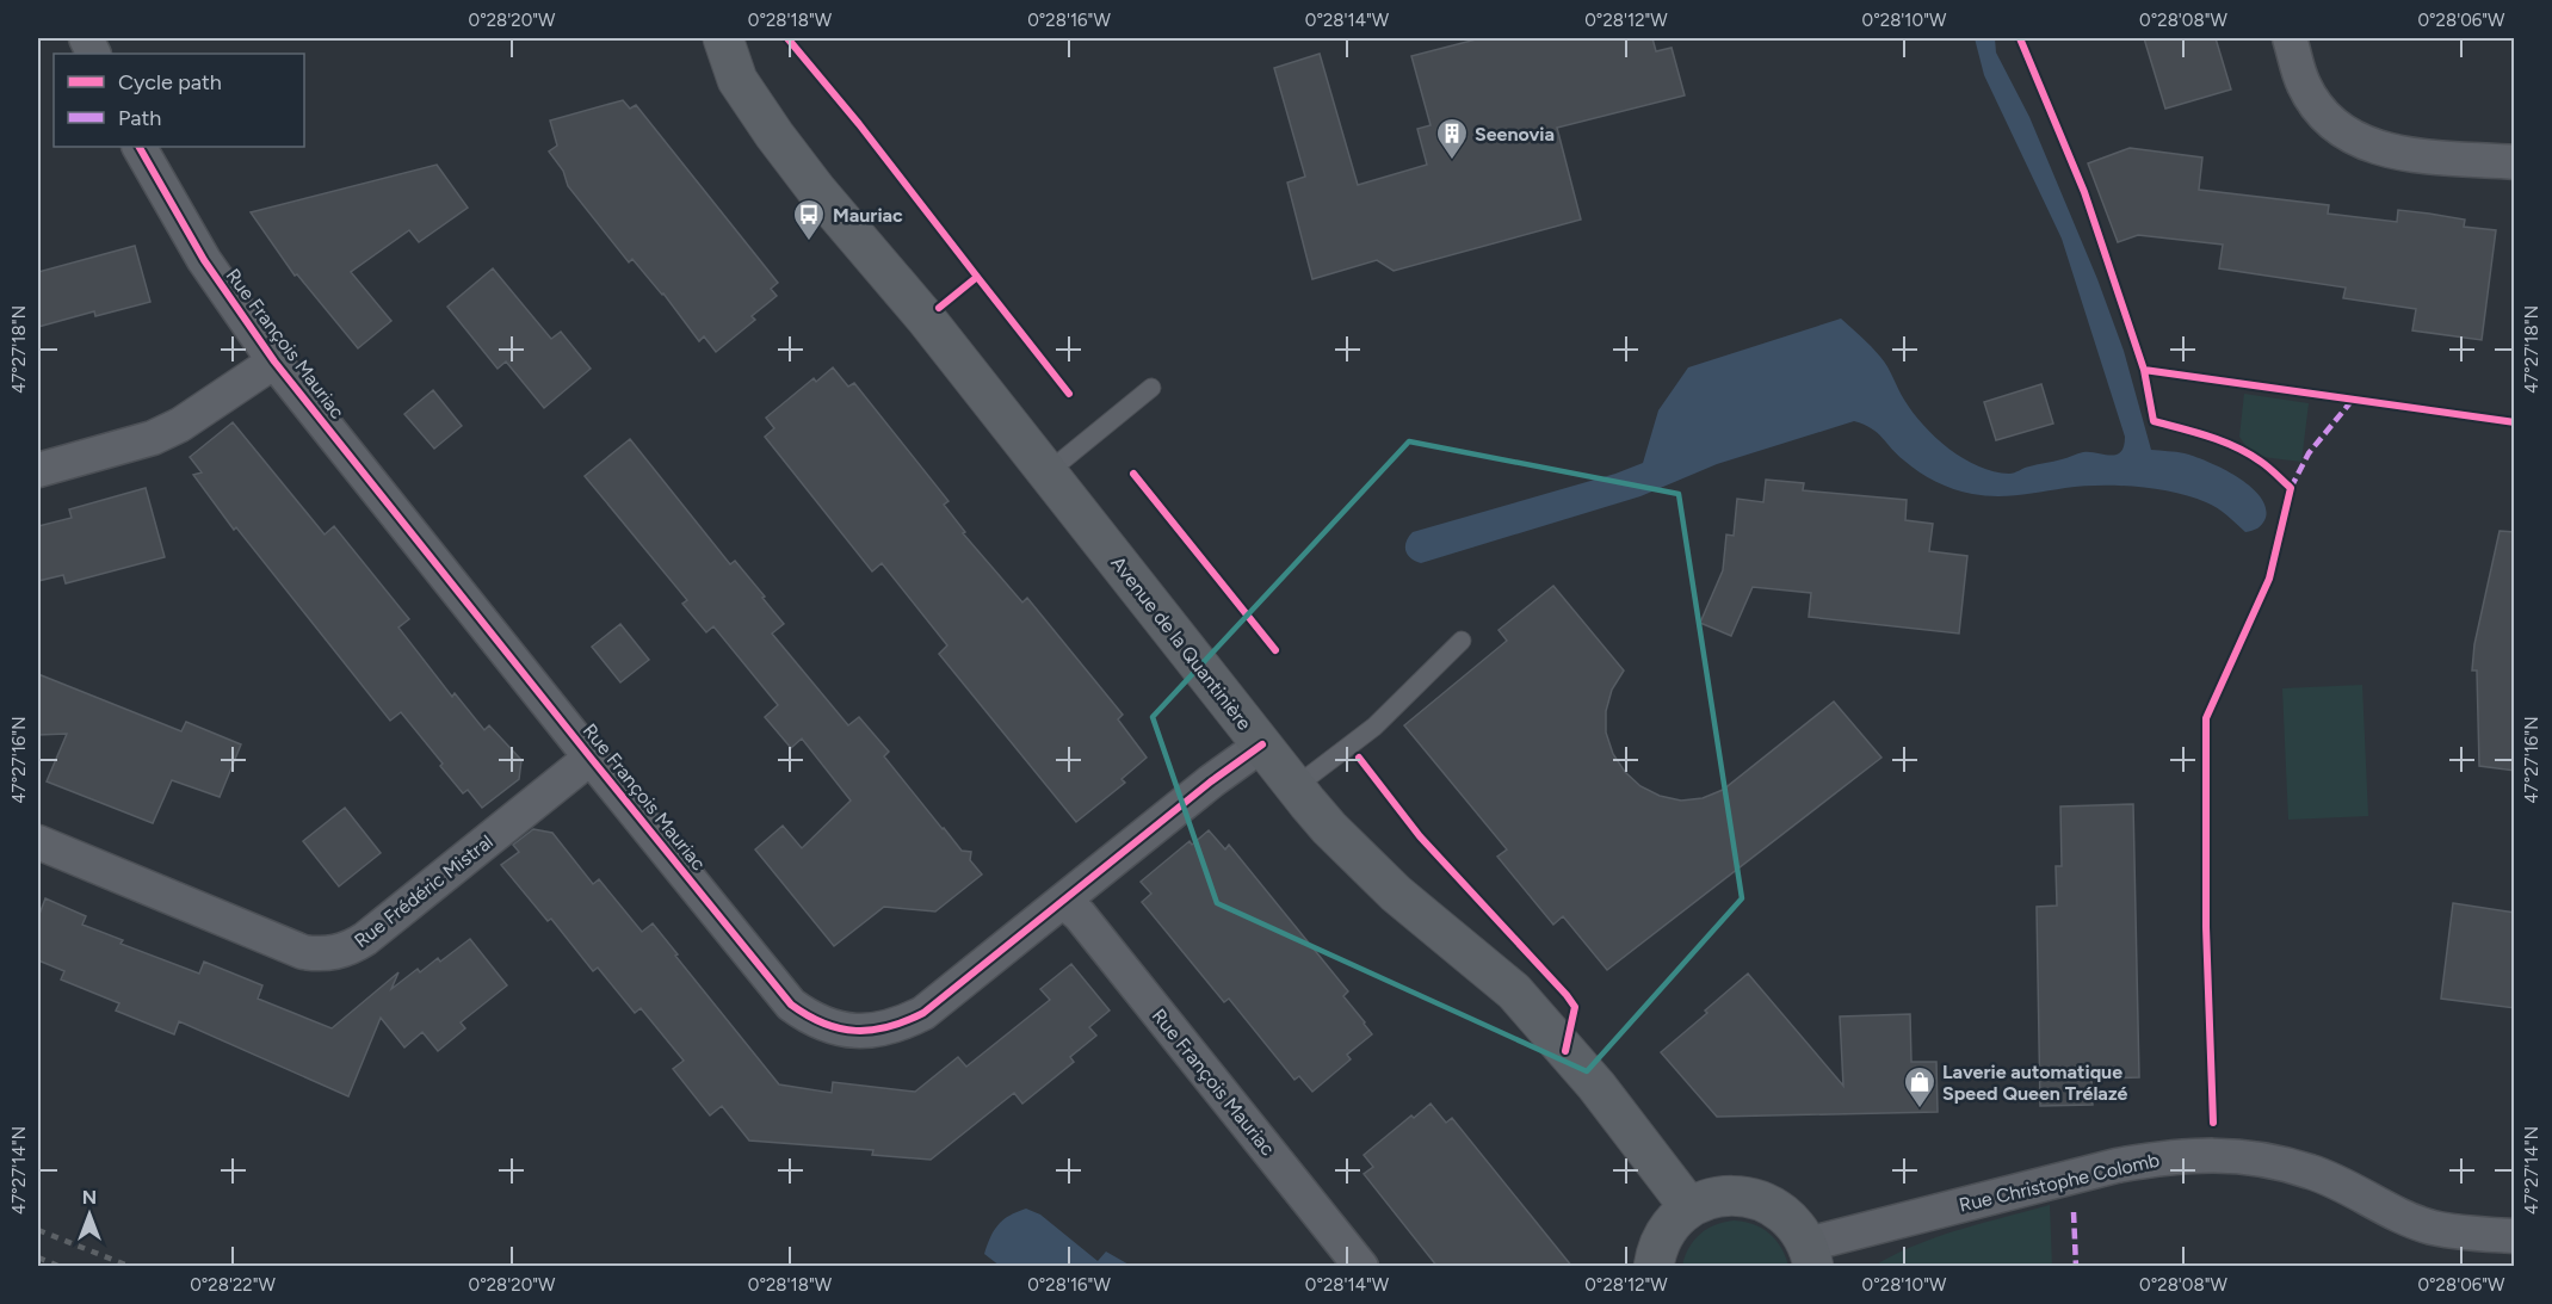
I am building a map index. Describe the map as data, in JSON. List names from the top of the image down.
{
  "streets": {
    "street": [
      "Rue François Mauriac",
      "Avenue de la Quantinière",
      "Rue Frédéric Mistral",
      "Rue Christophe Colomb"
    ]
  },
  "crossings": [
    ["Rue François Mauriac", "Avenue de la Quantinière"],
    ["Rue François Mauriac", "Rue Frédéric Mistral"]
  ],
  "places": {
    "building": ["Seenovia"],
    "bus stop": ["Mauriac"],
    "shop": ["Laverie automatique Speed Queen Trélazé"]
  },
  "legend": ["Cycle path", "Path"],
  "north": "top",
  "coordinates": [
    "0°28'20\"W",
    "0°28'18\"W",
    "0°28'16\"W",
    "0°28'14\"W",
    "0°28'12\"W",
    "0°28'10\"W",
    "0°28'08\"W",
    "0°28'06\"W",
    "47°27'18\"N",
    "47°27'16\"N",
    "47°27'14\"N",
    "0°28'22\"W"
  ]
}
